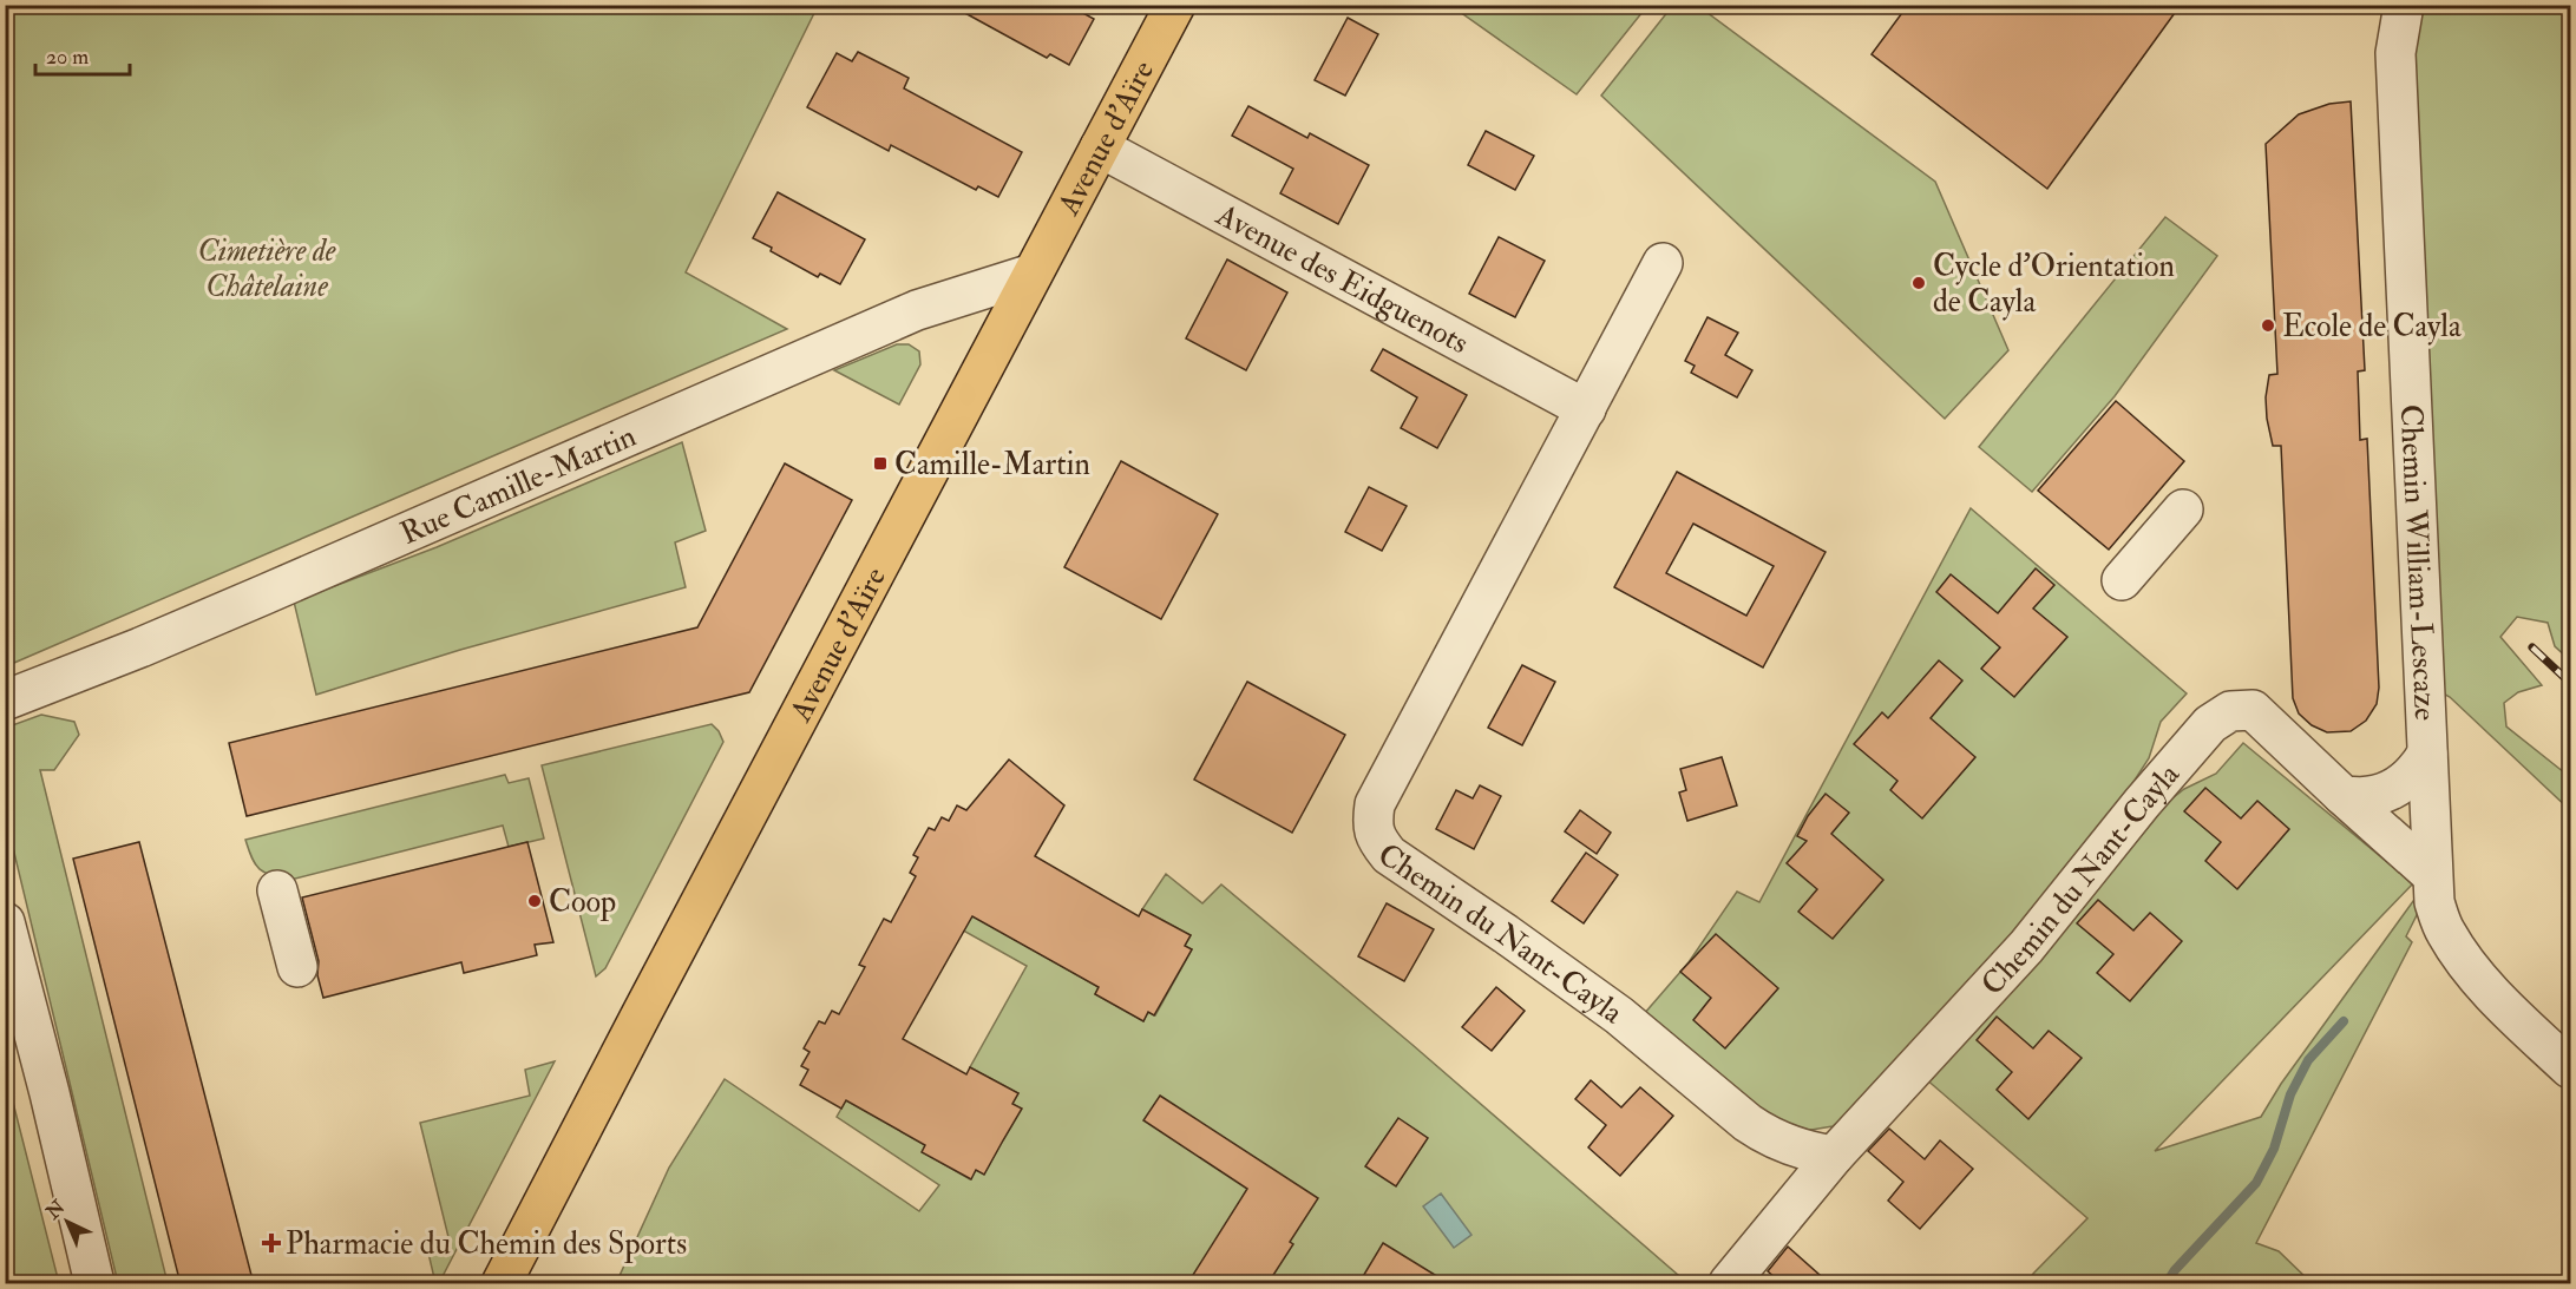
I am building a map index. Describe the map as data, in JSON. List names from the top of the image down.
{
  "streets": {
    "main road": ["Avenue d'Aïre"],
    "street": [
      "Avenue des Eidguenots",
      "Rue Camille-Martin",
      "Chemin William-Lescaze",
      "Chemin du Nant-Cayla"
    ]
  },
  "crossings": [
    ["Avenue d'Aïre", "Avenue des Eidguenots"],
    ["Avenue d'Aïre", "Rue Camille-Martin"],
    ["Avenue des Eidguenots", "Chemin du Nant-Cayla"],
    ["Chemin William-Lescaze", "Chemin du Nant-Cayla"]
  ],
  "parks": ["Cimetière de Châtelaine"],
  "places": {
    "other": ["Cycle d'Orientation de Cayla", "Ecole de Cayla", "Coop"],
    "transit": ["Camille-Martin"],
    "health": ["Pharmacie du Chemin des Sports"]
  },
  "scale_bar": "20 m",
  "north": "top left"
}
